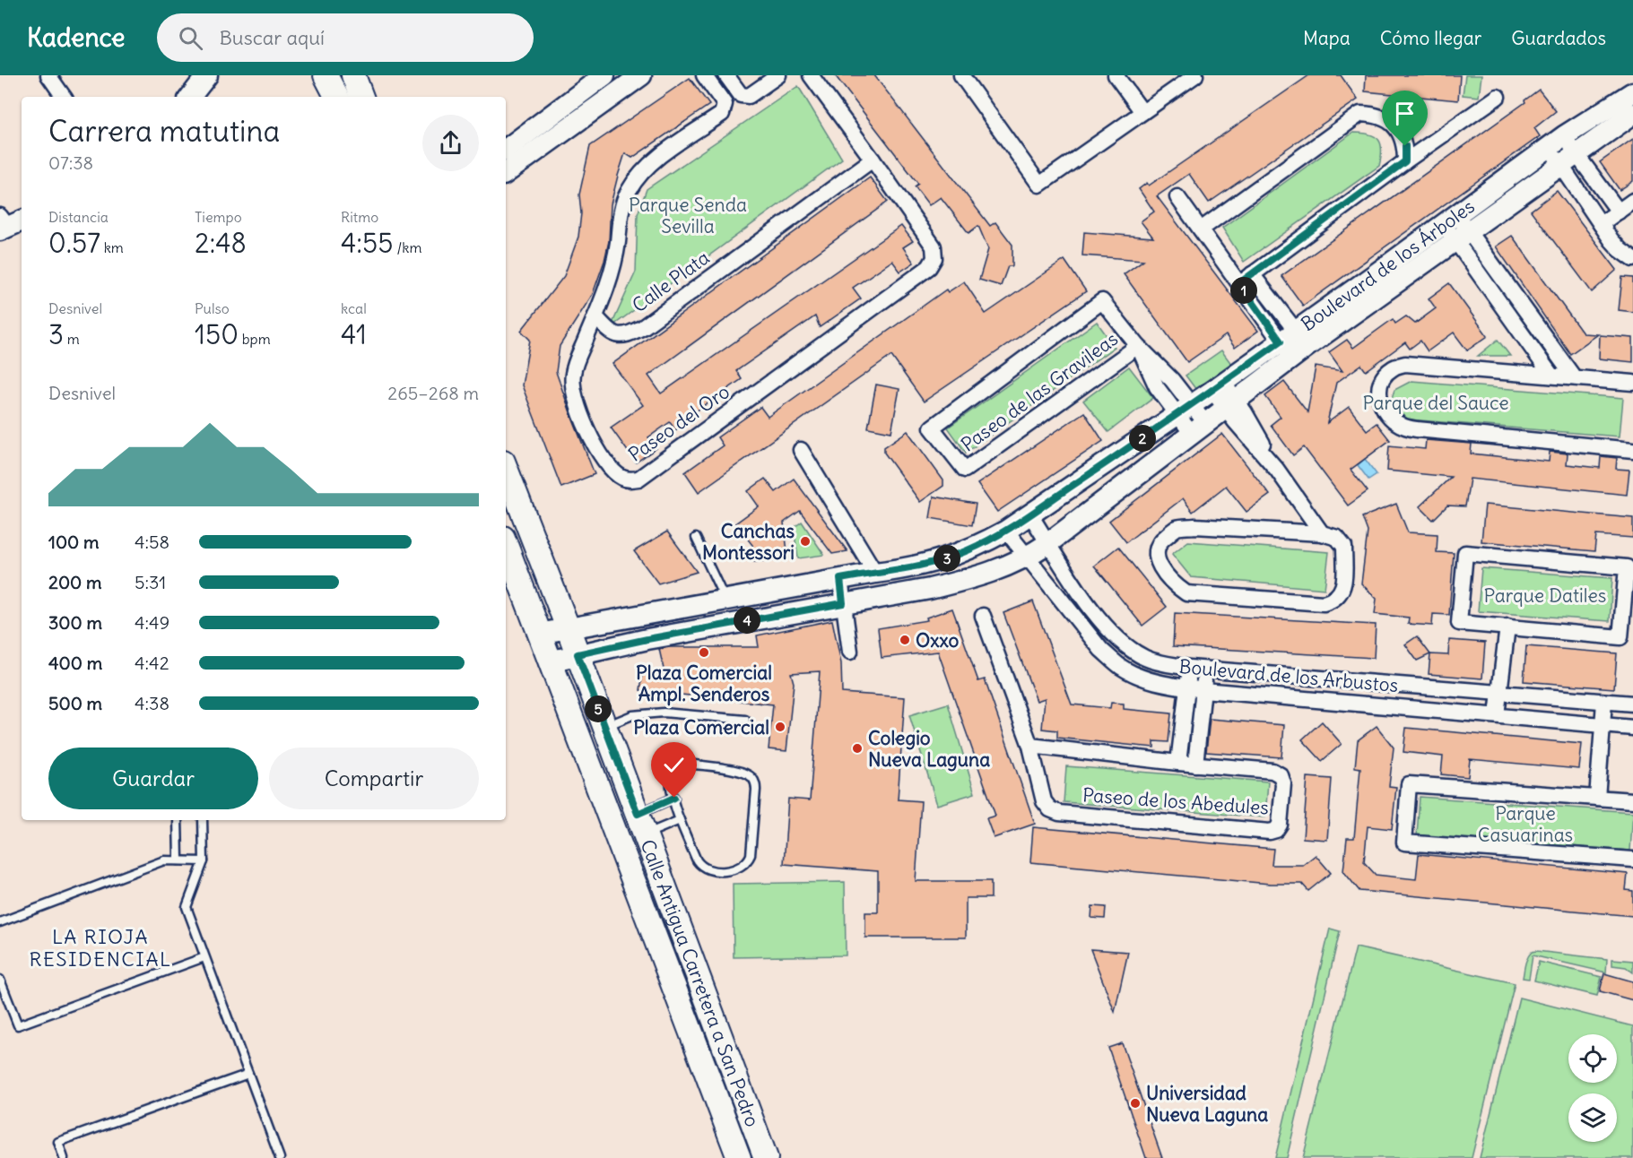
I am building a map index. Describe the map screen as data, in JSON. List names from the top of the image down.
{
  "streets": {
    "main road": ["Boulevard de los Árboles", "Calle Antigua Carretera a San Pedro"],
    "street": [
      "Calle Plata",
      "Paseo de las Gravileas",
      "Paseo del Oro",
      "Boulevard de los Arbustos",
      "Paseo de los Abedules"
    ]
  },
  "crossings": [
    ["Boulevard de los Árboles", "Paseo de las Gravileas"],
    ["Boulevard de los Árboles", "Boulevard de los Arbustos"],
    ["Boulevard de los Árboles", "Calle Antigua Carretera a San Pedro"],
    ["Calle Plata", "Paseo del Oro"],
    ["Boulevard de los Arbustos", "Paseo de los Abedules"]
  ],
  "districts": ["LA RIOJA RESIDENCIAL"],
  "parks": [
    "Parque Senda Sevilla",
    "Parque del Sauce",
    "Parque Datiles",
    "Parque Casuarinas"
  ],
  "places": [
    "Canchas Montessori",
    "Oxxo",
    "Plaza Comercial Ampl. Senderos",
    "Plaza Comercial",
    "Colegio Nueva Laguna",
    "Universidad Nueva Laguna"
  ],
  "page": {
    "header": "Kadence",
    "search": "Buscar aquí",
    "nav": ["Mapa", "Cómo llegar", "Guardados"],
    "heading": ["Carrera matutina", "07:38"],
    "stats": [
      ["Distancia", "0.57 km"],
      ["Tiempo", "2:48"],
      ["Ritmo", "4:55 /km"],
      ["Desnivel", "3 m"],
      ["Pulso", "150 bpm"],
      ["kcal", "41"]
    ],
    "pins": [
      "1",
      "2",
      "3",
      "4",
      "5"
    ],
    "chart": ["Desnivel", "265–268 m"],
    "list": [
      {
        "name": "100 m",
        "note": "4:58"
      },
      {
        "name": "200 m",
        "note": "5:31"
      },
      {
        "name": "300 m",
        "note": "4:49"
      },
      {
        "name": "400 m",
        "note": "4:42"
      },
      {
        "name": "500 m",
        "note": "4:38"
      }
    ],
    "buttons": ["Guardar", "Compartir"]
  }
}
